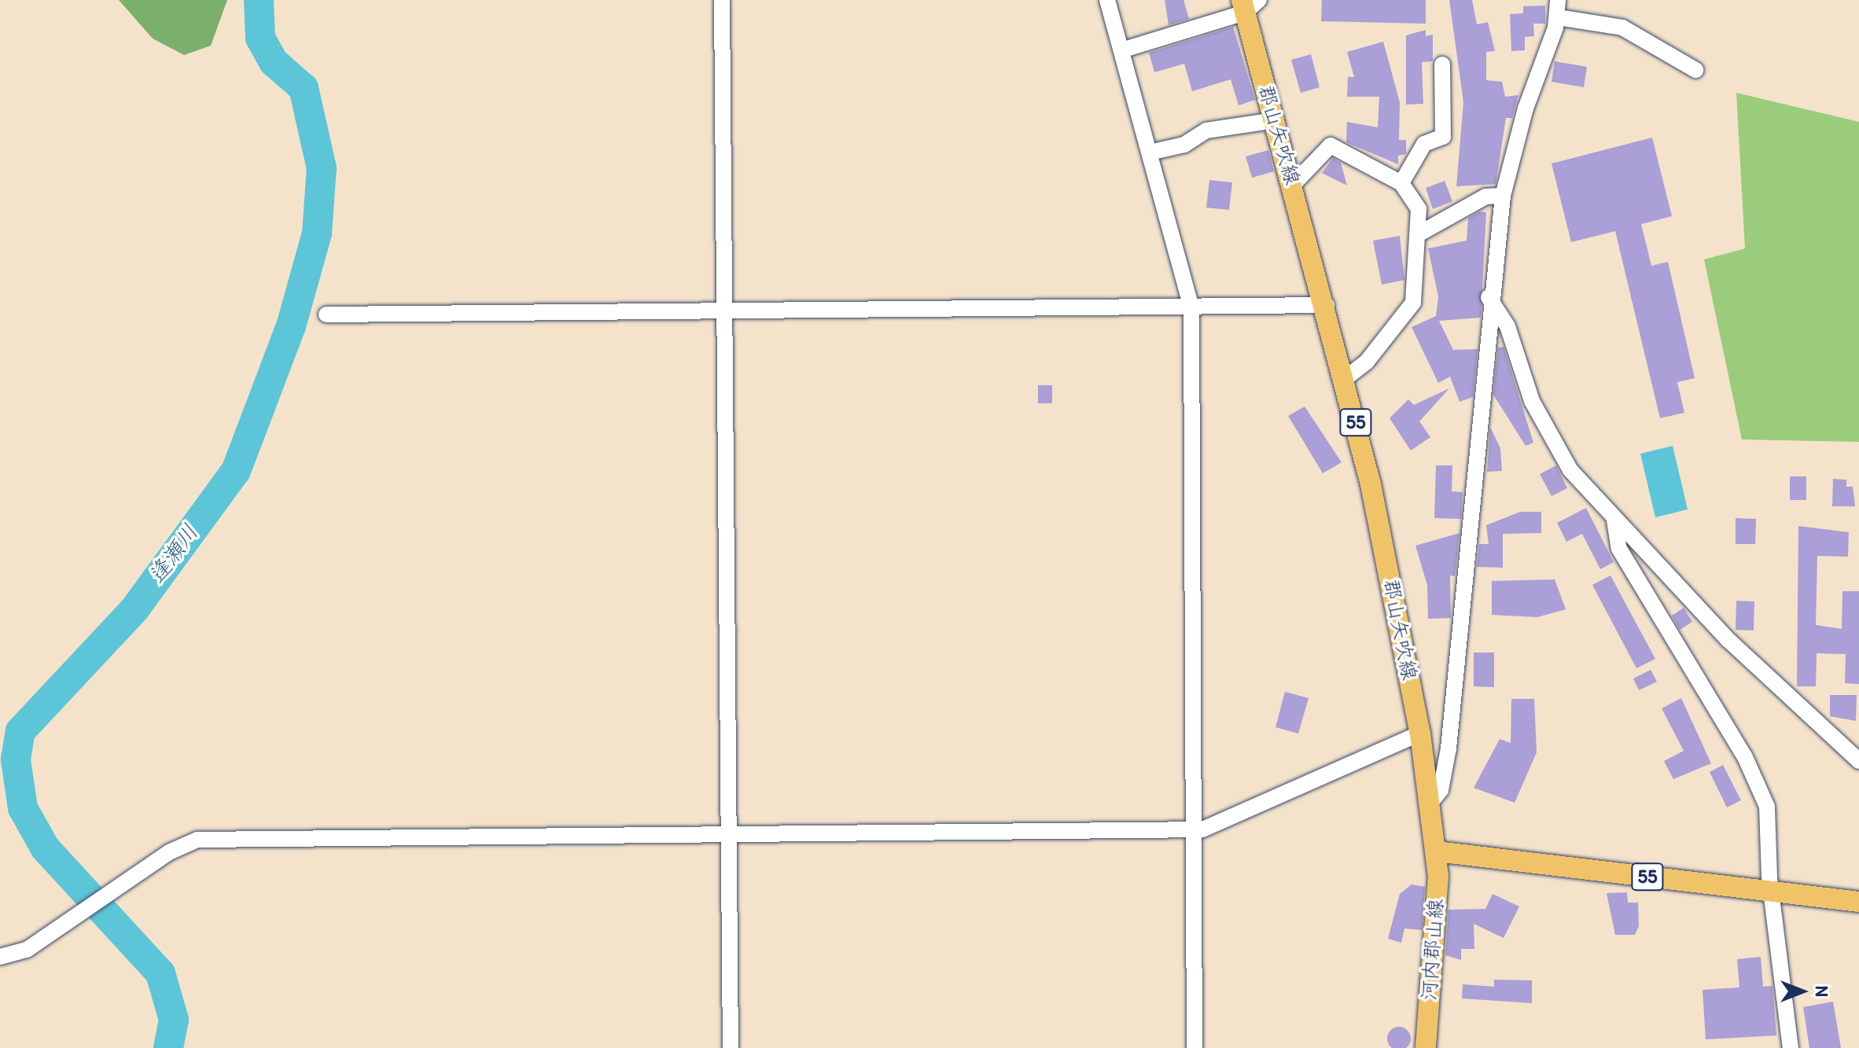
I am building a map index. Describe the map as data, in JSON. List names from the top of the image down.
{
  "streets": {
    "main road": ["郡山矢吹線", "55", "河内郡山線"]
  },
  "crossings": [
    ["郡山矢吹線", "55"],
    ["郡山矢吹線", "河内郡山線"],
    ["55", "河内郡山線"]
  ],
  "water": ["逢瀬川"],
  "north": "right"
}
